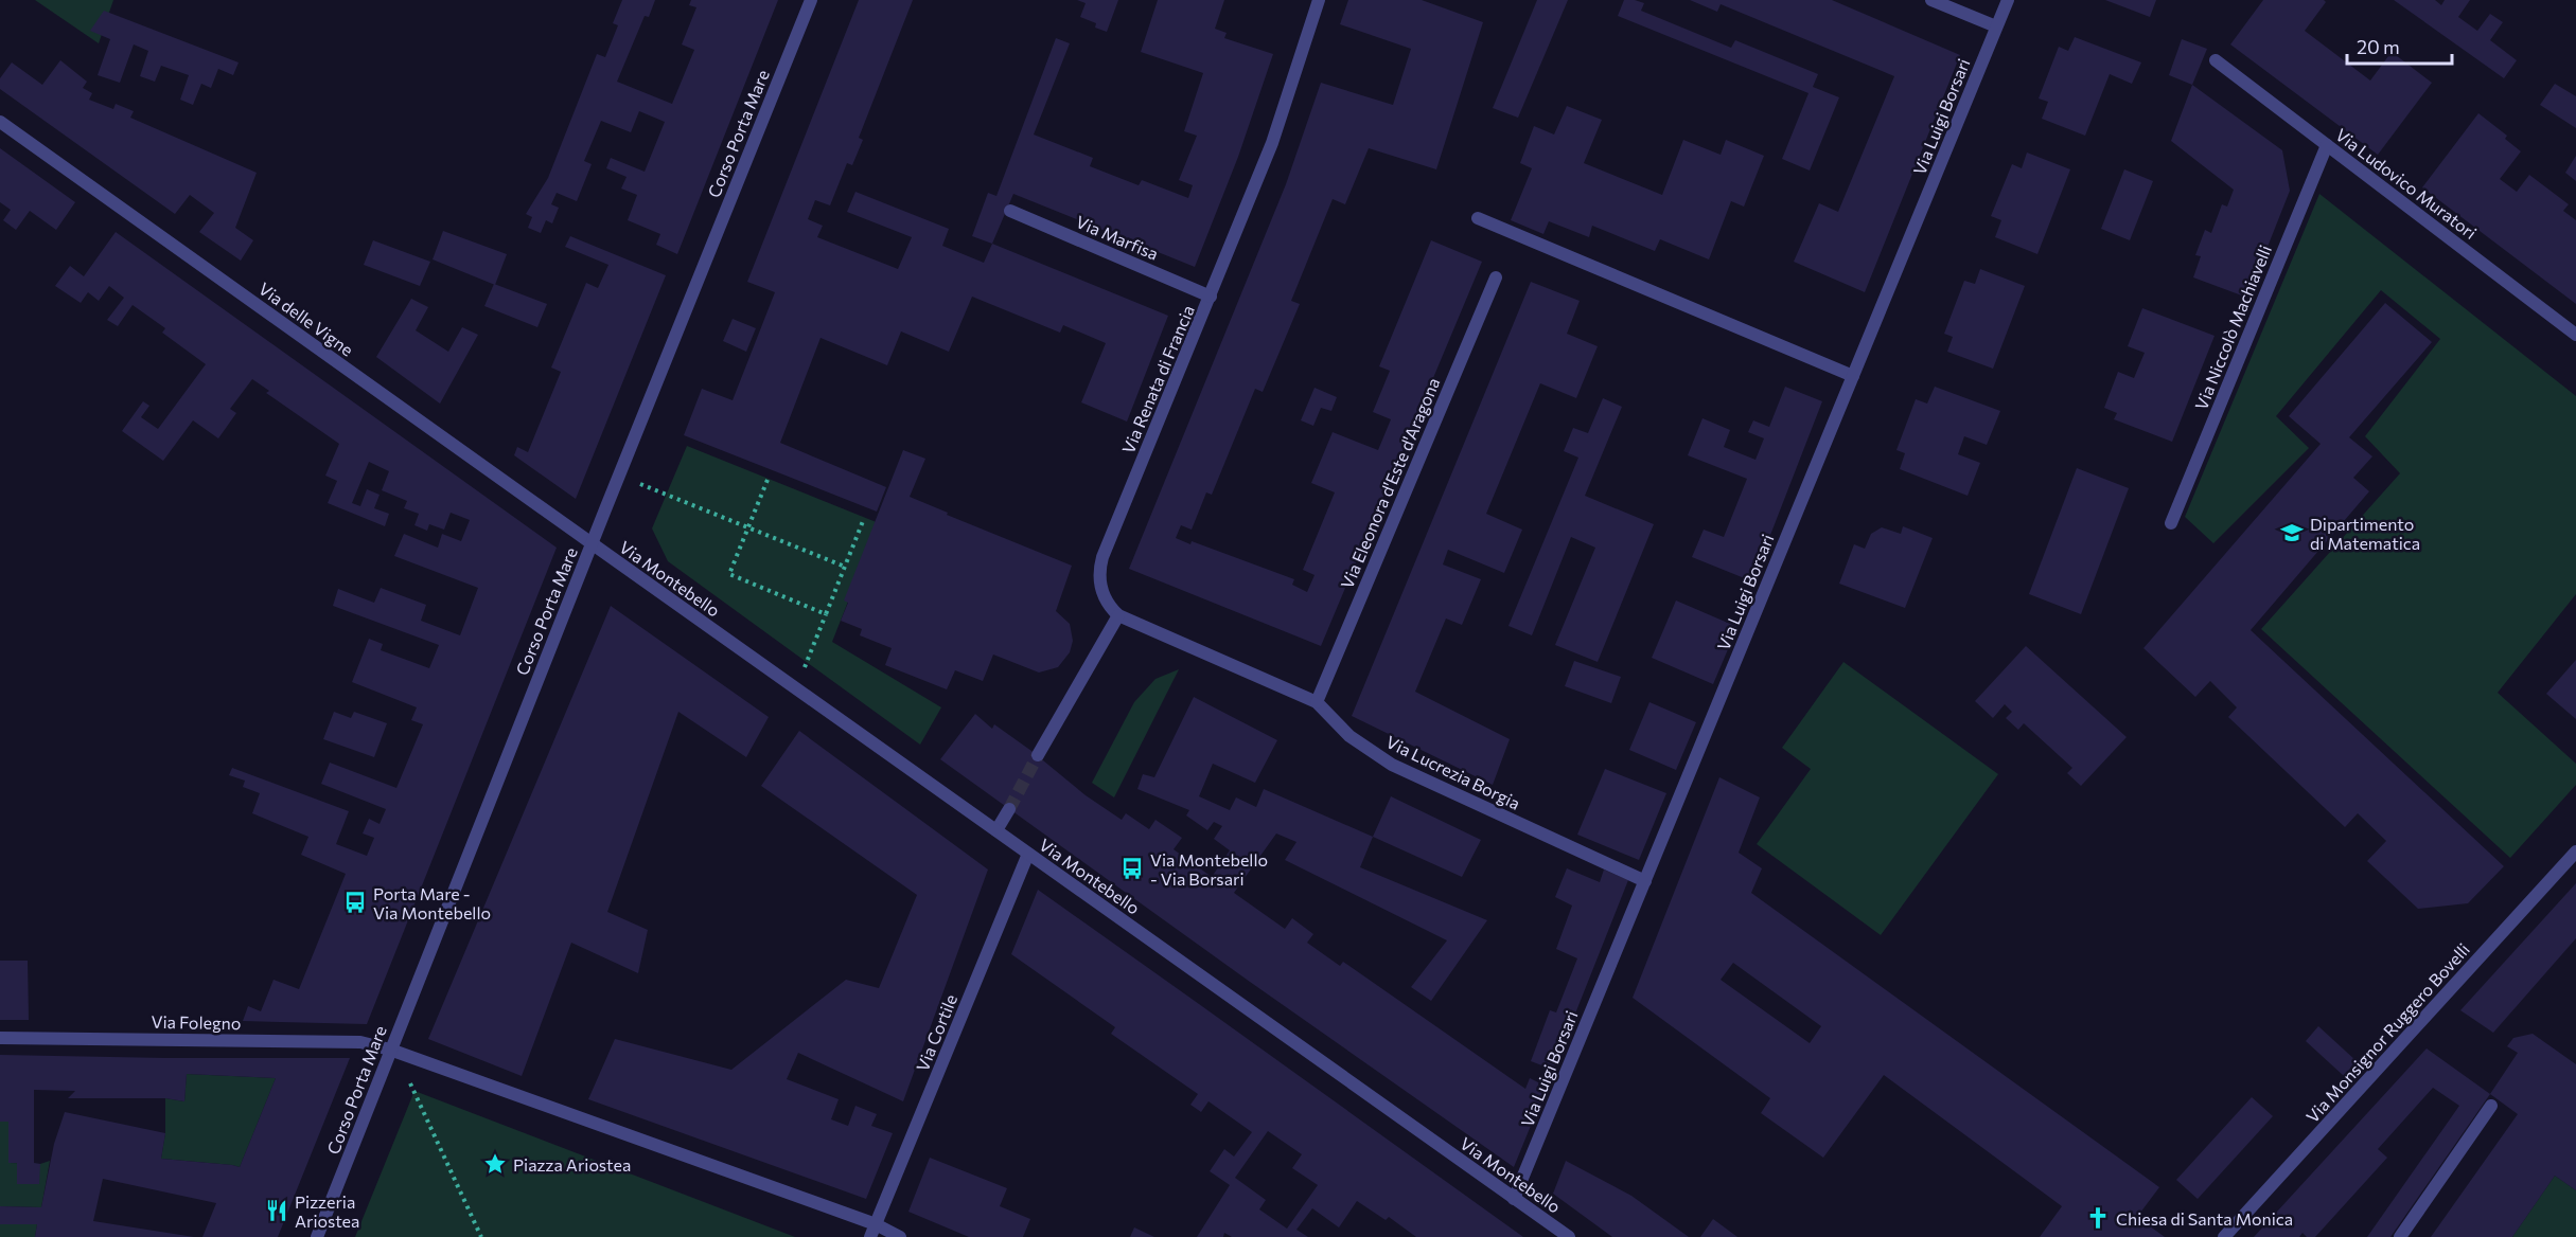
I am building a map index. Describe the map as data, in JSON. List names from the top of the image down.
{
  "streets": {
    "street": [
      "Via Luigi Borsari",
      "Corso Porta Mare",
      "Via Ludovico Muratori",
      "Via Marfisa",
      "Via delle Vigne",
      "Via Niccolò Machiavelli",
      "Via Renata di Francia",
      "Via Eleonora d'Este d'Aragona",
      "Via Montebello",
      "Via Lucrezia Borgia",
      "Via Folegno",
      "Via Cortile",
      "Via Monsignor Ruggero Bovelli"
    ]
  },
  "crossings": [
    ["Via Luigi Borsari", "Via Montebello"],
    ["Via Luigi Borsari", "Via Lucrezia Borgia"],
    ["Corso Porta Mare", "Via delle Vigne"],
    ["Corso Porta Mare", "Via Montebello"],
    ["Corso Porta Mare", "Via Folegno"],
    ["Via Ludovico Muratori", "Via Niccolò Machiavelli"],
    ["Via Marfisa", "Via Renata di Francia"],
    ["Via delle Vigne", "Via Montebello"],
    ["Via Renata di Francia", "Via Lucrezia Borgia"],
    ["Via Eleonora d'Este d'Aragona", "Via Lucrezia Borgia"],
    ["Via Montebello", "Via Cortile"]
  ],
  "places": {
    "school or university": ["Dipartimento di Matematica"],
    "bus stop": ["Via Montebello - Via Borsari", "Porta Mare - Via Montebello"],
    "place": ["Piazza Ariostea"],
    "restaurant": ["Pizzeria Ariostea"],
    "church": ["Chiesa di Santa Monica"]
  },
  "scale_bar": "20 m"
}
